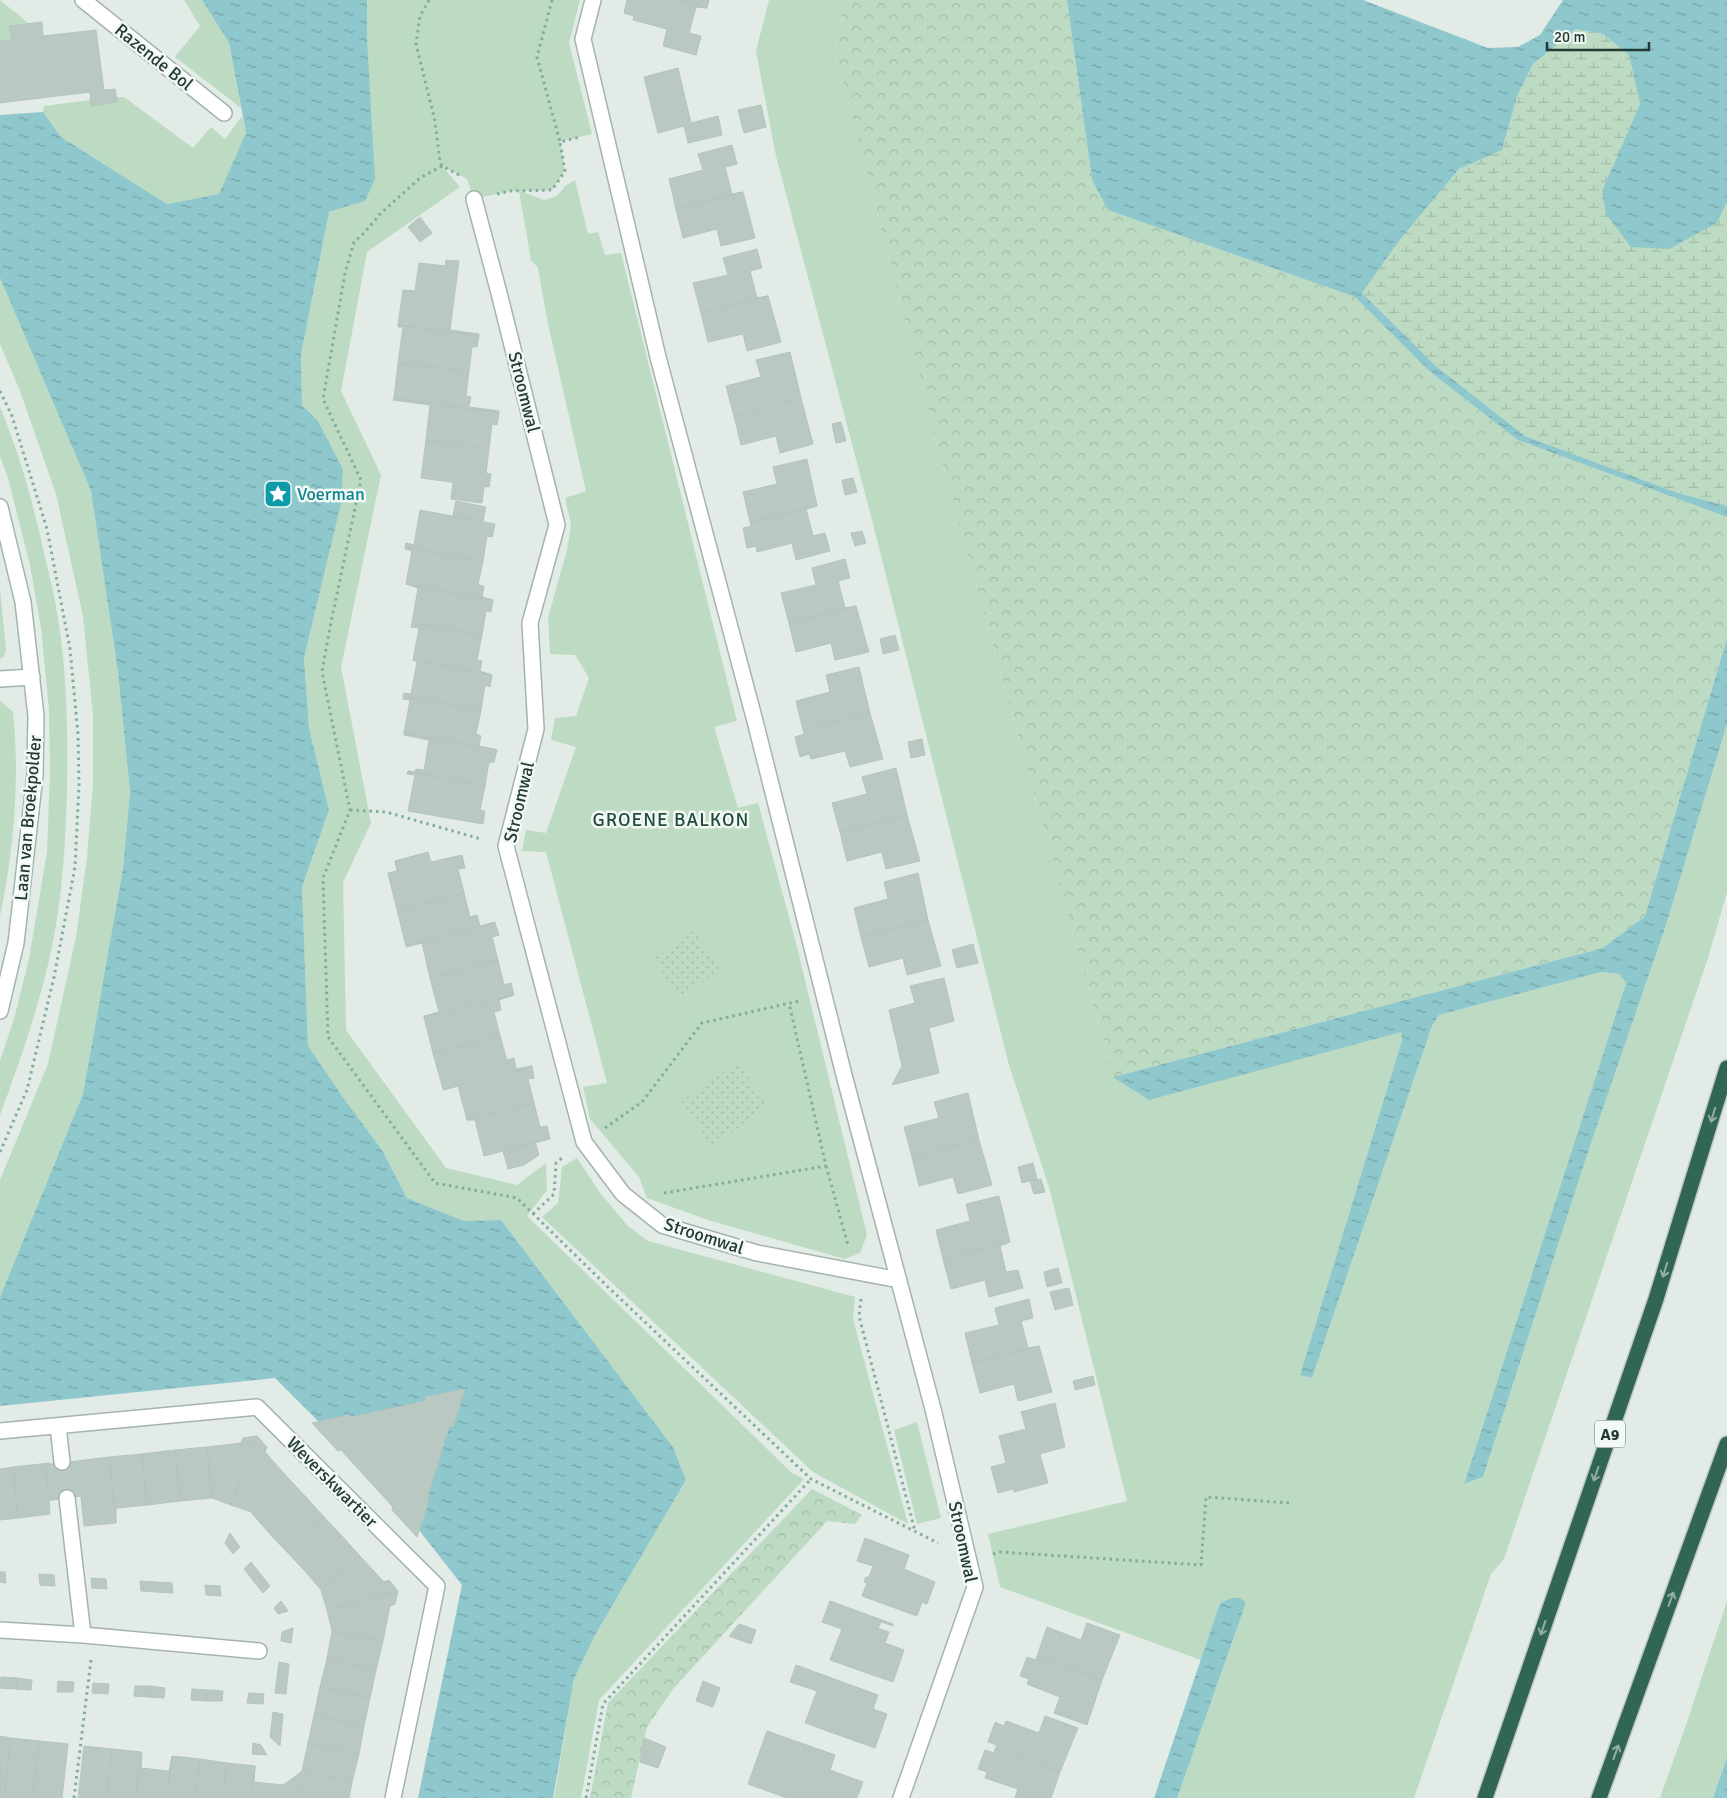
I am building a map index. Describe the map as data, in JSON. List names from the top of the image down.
{
  "streets": {
    "highway": ["A9"],
    "street": [
      "Razende Bol",
      "Stroomwal",
      "Laan van Broekpolder",
      "Weverskwartier"
    ]
  },
  "districts": ["GROENE BALKON"],
  "places": {
    "place": ["Voerman"]
  },
  "scale_bar": "20 m"
}
